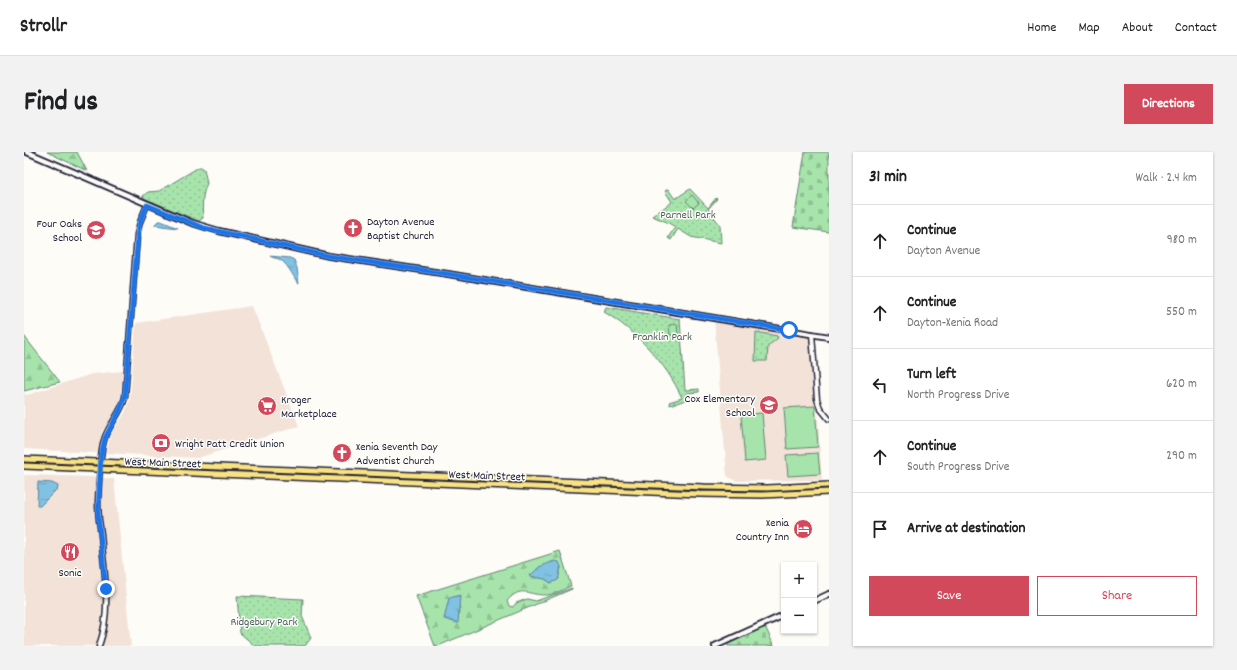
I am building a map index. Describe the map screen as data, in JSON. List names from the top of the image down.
{
  "streets": {
    "main road": ["West Main Street"]
  },
  "parks": ["Parnell Park", "Franklin Park", "Ridgebury Park"],
  "places": {
    "church": ["Dayton Avenue Baptist Church", "Xenia Seventh Day Adventist Church"],
    "school or university": ["Four Oaks School", "Cox Elementary School"],
    "supermarket": ["Kroger Marketplace"],
    "bank": ["Wright Patt Credit Union"],
    "hotel": ["Xenia Country Inn"],
    "restaurant": ["Sonic"]
  },
  "page": {
    "header": "Strollr",
    "nav": [
      "Home",
      "Map",
      "About",
      "Contact"
    ],
    "title": "Find us",
    "buttons": [
      "Directions",
      ["Save", "Share"]
    ],
    "heading": ["31 min", "Walk · 2.4 km"],
    "list": [
      ["Continue", "Dayton Avenue", "980 m"],
      ["Continue", "Dayton-Xenia Road", "550 m"],
      ["Turn left", "North Progress Drive", "620 m"],
      ["Continue", "South Progress Drive", "290 m"],
      "Arrive at destination"
    ],
    "map_buttons": ["+", "−"]
  }
}
